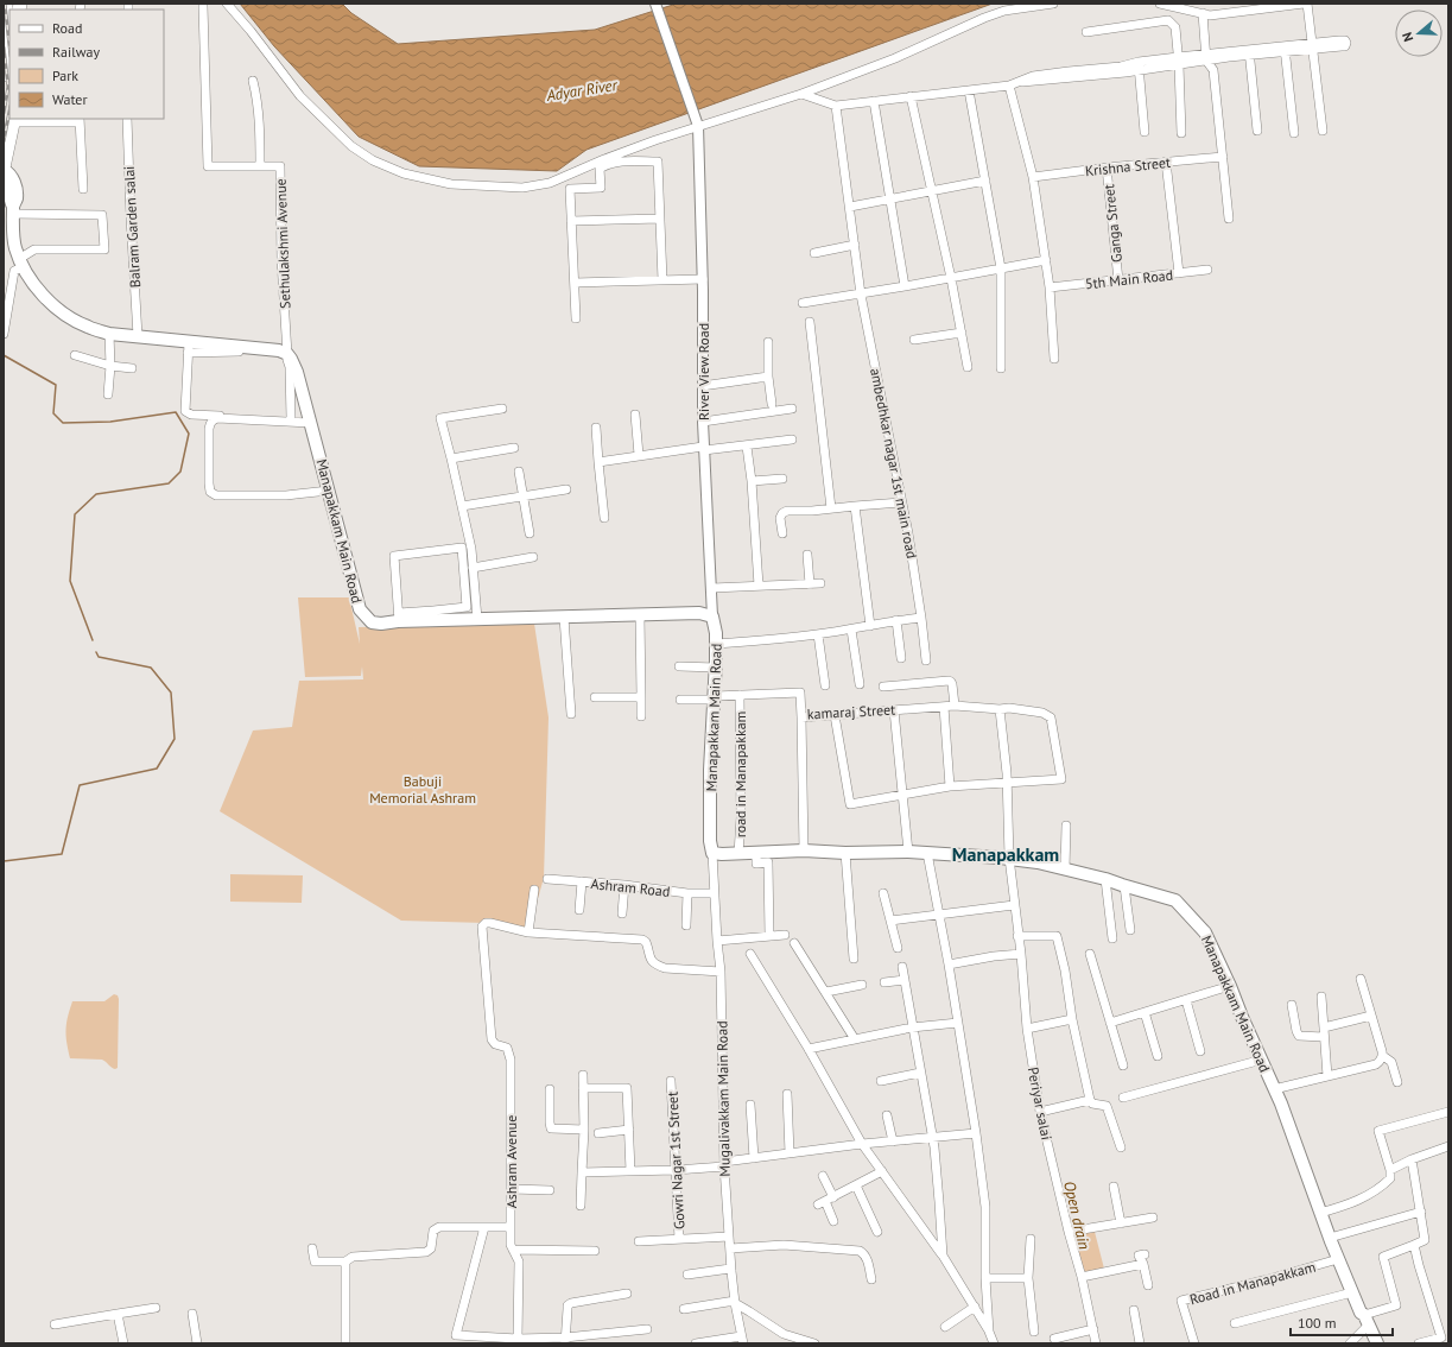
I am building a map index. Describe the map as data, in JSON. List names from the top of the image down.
{
  "streets": {
    "main road": ["Manapakkam Main Road"],
    "street": [
      "Krishna Street",
      "Ganga Street",
      "Balram Garden salai",
      "Sethulakshmi Avenue",
      "5th Main Road",
      "River View Road",
      "ambedhkar nagar 1st main road",
      "kamaraj Street",
      "road in Manapakkam",
      "Ashram Road",
      "Mugalivakkam Main Road",
      "Periyar salai",
      "Gowri Nagar 1st Street",
      "Ashram Avenue",
      "Road in Manapakkam"
    ]
  },
  "crossings": [
    ["Krishna Street", "Ganga Street"],
    ["Ganga Street", "5th Main Road"],
    ["Sethulakshmi Avenue", "Manapakkam Main Road"],
    ["River View Road", "Manapakkam Main Road"],
    ["Manapakkam Main Road", "kamaraj Street"],
    ["Manapakkam Main Road", "road in Manapakkam"],
    ["Manapakkam Main Road", "Mugalivakkam Main Road"],
    ["Manapakkam Main Road", "Periyar salai"],
    ["Manapakkam Main Road", "Road in Manapakkam"],
    ["kamaraj Street", "road in Manapakkam"],
    ["kamaraj Street", "Periyar salai"],
    ["Ashram Road", "Mugalivakkam Main Road"]
  ],
  "districts": ["Manapakkam"],
  "water": ["Adyar River", "Open drain"],
  "parks": ["Babuji Memorial Ashram"],
  "legend": [
    "Road",
    "Railway",
    "Park",
    "Water"
  ],
  "scale_bar": "100 m",
  "north": "left"
}
